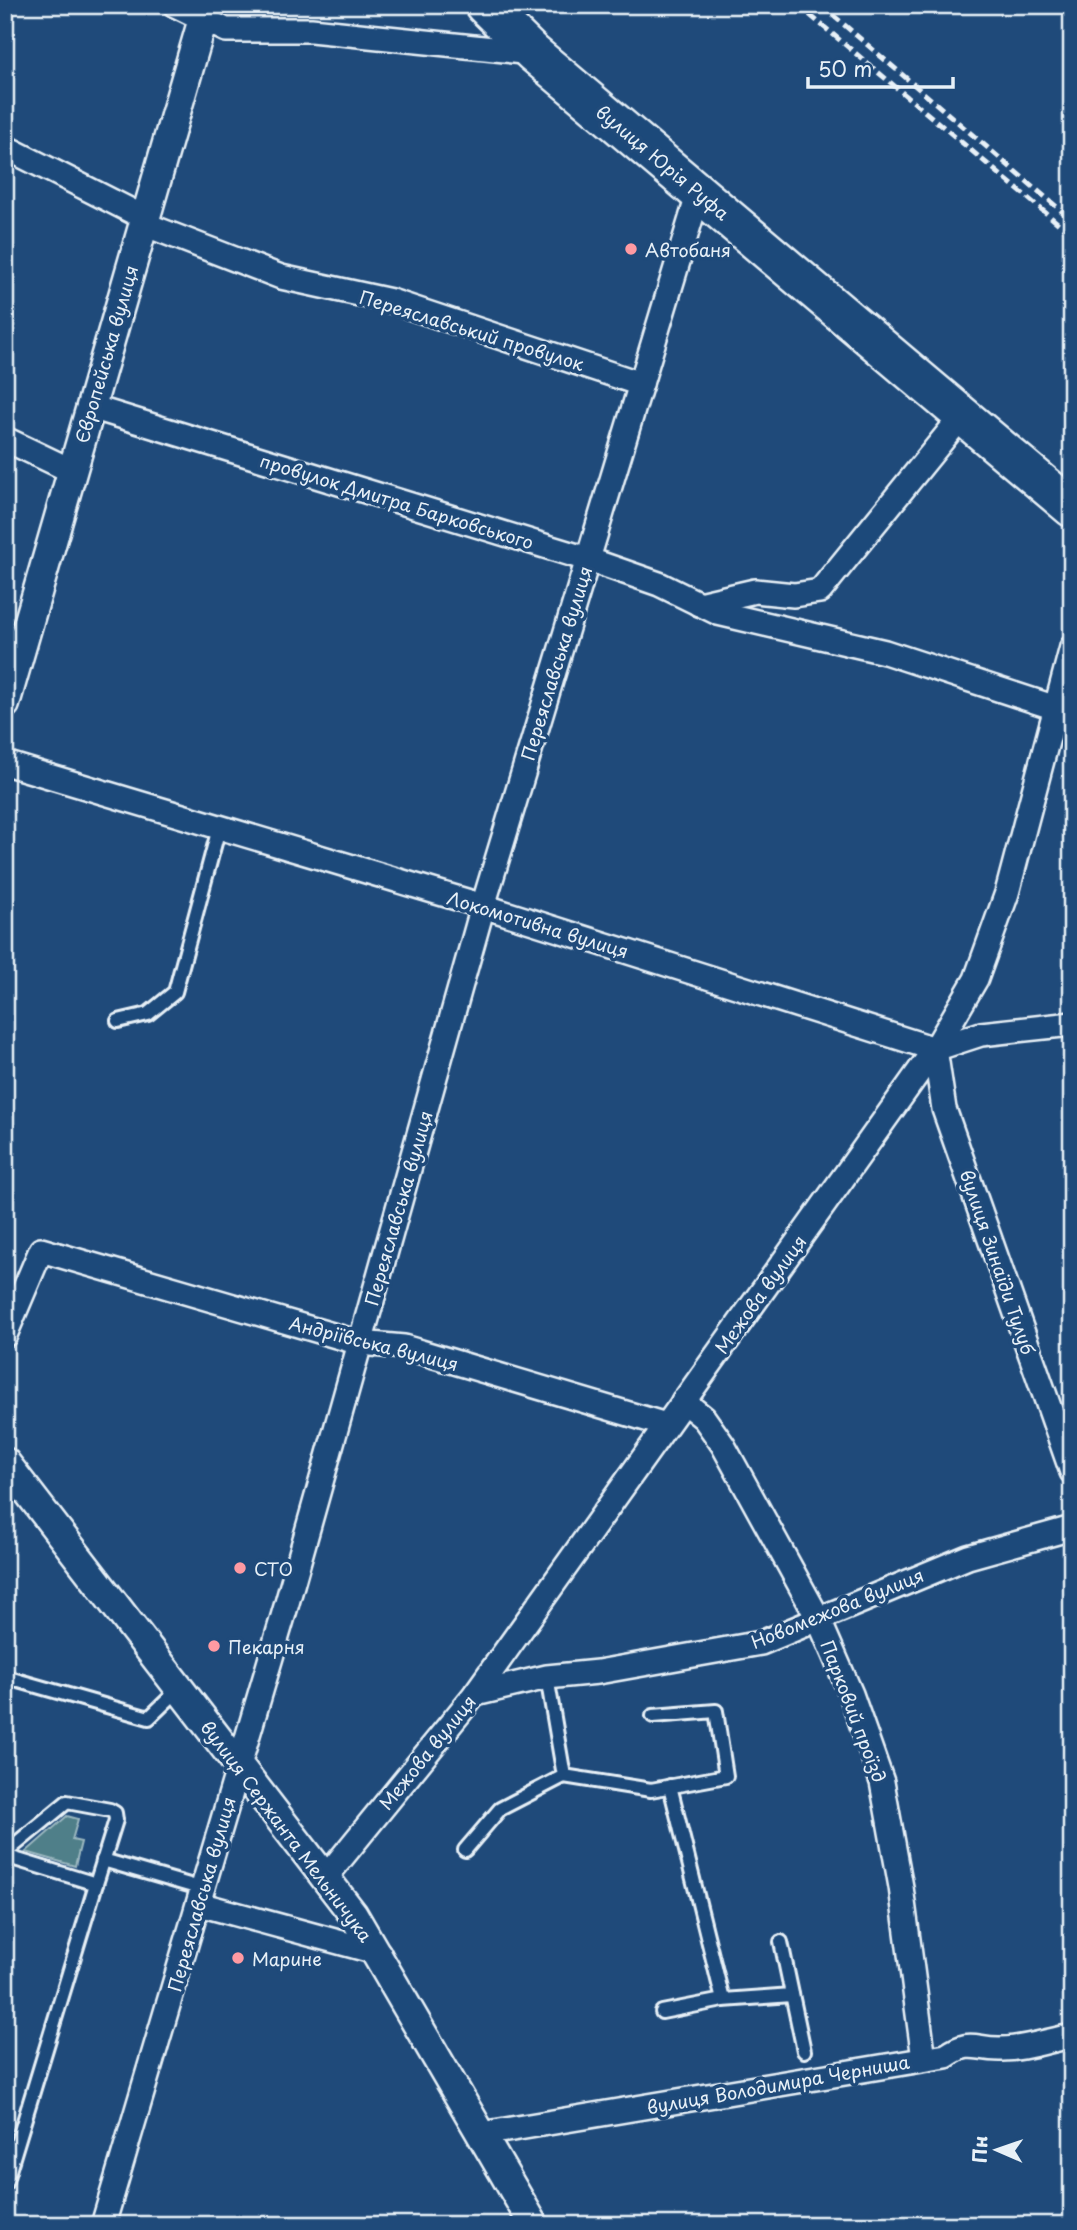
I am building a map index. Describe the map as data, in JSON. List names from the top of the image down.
{
  "streets": {
    "main road": ["вулиця Юрія Руфа"],
    "street": [
      "Переяславський провулок",
      "Європейська вулиця",
      "провулок Дмитра Барковського",
      "Переяславська вулиця",
      "Локомотивна вулиця",
      "вулиця Зинаїди Тулуб",
      "Межова вулиця",
      "Андріївська вулиця",
      "Новомежова вулиця",
      "Парковий проїзд",
      "вулиця Сержанта Мельничука",
      "вулиця Володимира Черниша"
    ]
  },
  "crossings": [
    ["вулиця Юрія Руфа", "Переяславська вулиця"],
    ["Переяславський провулок", "Європейська вулиця"],
    ["Переяславський провулок", "Переяславська вулиця"],
    ["Європейська вулиця", "провулок Дмитра Барковського"],
    ["провулок Дмитра Барковського", "Переяславська вулиця"],
    ["провулок Дмитра Барковського", "Межова вулиця"],
    ["Переяславська вулиця", "Локомотивна вулиця"],
    ["Переяславська вулиця", "Андріївська вулиця"],
    ["Переяславська вулиця", "вулиця Сержанта Мельничука"],
    ["Локомотивна вулиця", "вулиця Зинаїди Тулуб"],
    ["Локомотивна вулиця", "Межова вулиця"],
    ["вулиця Зинаїди Тулуб", "Межова вулиця"],
    ["Межова вулиця", "Андріївська вулиця"],
    ["Межова вулиця", "Новомежова вулиця"],
    ["Межова вулиця", "Парковий проїзд"],
    ["Межова вулиця", "вулиця Сержанта Мельничука"],
    ["Новомежова вулиця", "Парковий проїзд"],
    ["Парковий проїзд", "вулиця Володимира Черниша"],
    ["вулиця Сержанта Мельничука", "вулиця Володимира Черниша"]
  ],
  "places": [
    "Автобаня",
    "СТО",
    "Пекарня",
    "Марине"
  ],
  "scale_bar": "50 m",
  "north": "left"
}
